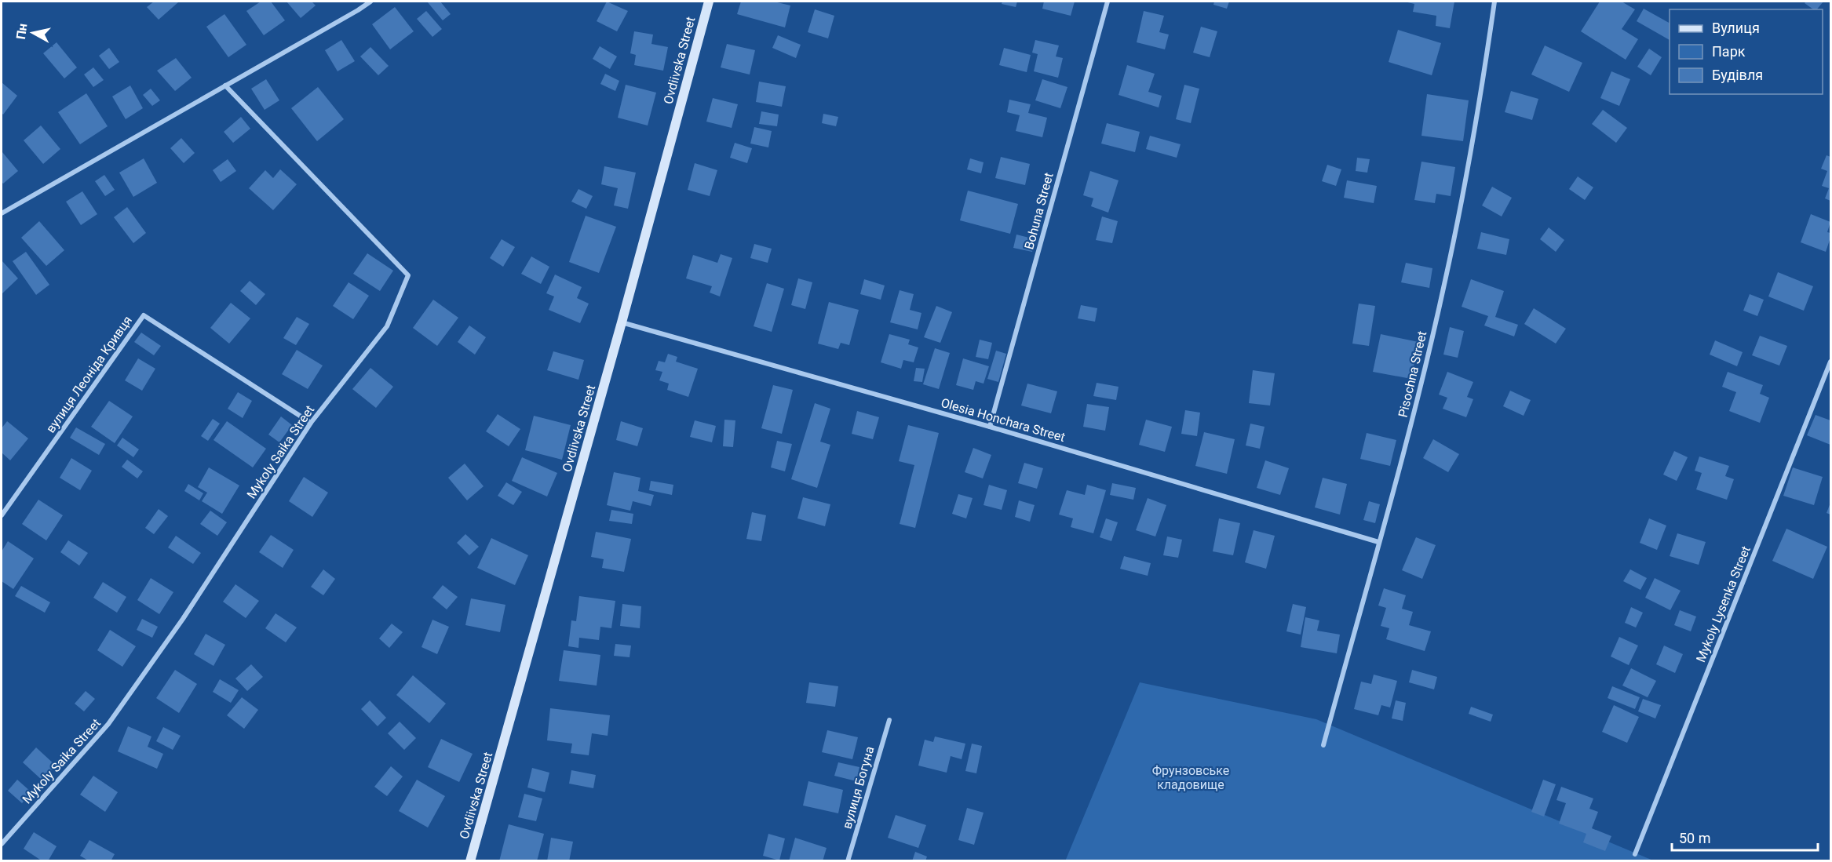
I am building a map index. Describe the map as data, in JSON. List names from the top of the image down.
{
  "streets": {
    "main road": ["Ovdiivska Street"],
    "street": [
      "Bohuna Street",
      "вулиця Леоніда Кривця",
      "Pisochna Street",
      "Olesia Honchara Street",
      "Mykoly Saika Street",
      "Mykoly Lysenka Street",
      "вулиця Богуна"
    ]
  },
  "crossings": [
    ["Ovdiivska Street", "Olesia Honchara Street"],
    ["Bohuna Street", "Olesia Honchara Street"],
    ["вулиця Леоніда Кривця", "Mykoly Saika Street"],
    ["Pisochna Street", "Olesia Honchara Street"]
  ],
  "parks": ["Фрунзовське кладовище"],
  "legend": ["Вулиця", "Парк", "Будівля"],
  "scale_bar": "50 m",
  "north": "left"
}
